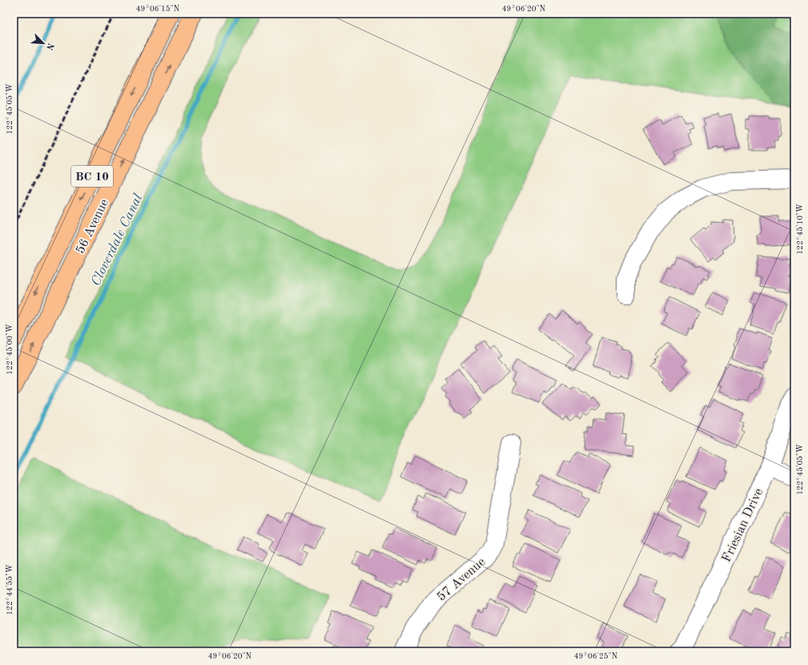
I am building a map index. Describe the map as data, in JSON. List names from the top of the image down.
{
  "streets": {
    "highway": ["BC 10", "56 Avenue"],
    "street": ["Friesian Drive", "57 Avenue"]
  },
  "water": ["Cloverdale Canal"],
  "north": "bottom right",
  "coordinates": [
    "49°06'15\"N",
    "49°06'20\"N",
    "122°45'05\"W",
    "122°45'10\"W",
    "122°45'00\"W",
    "122°44'55\"W",
    "49°06'25\"N"
  ]
}
